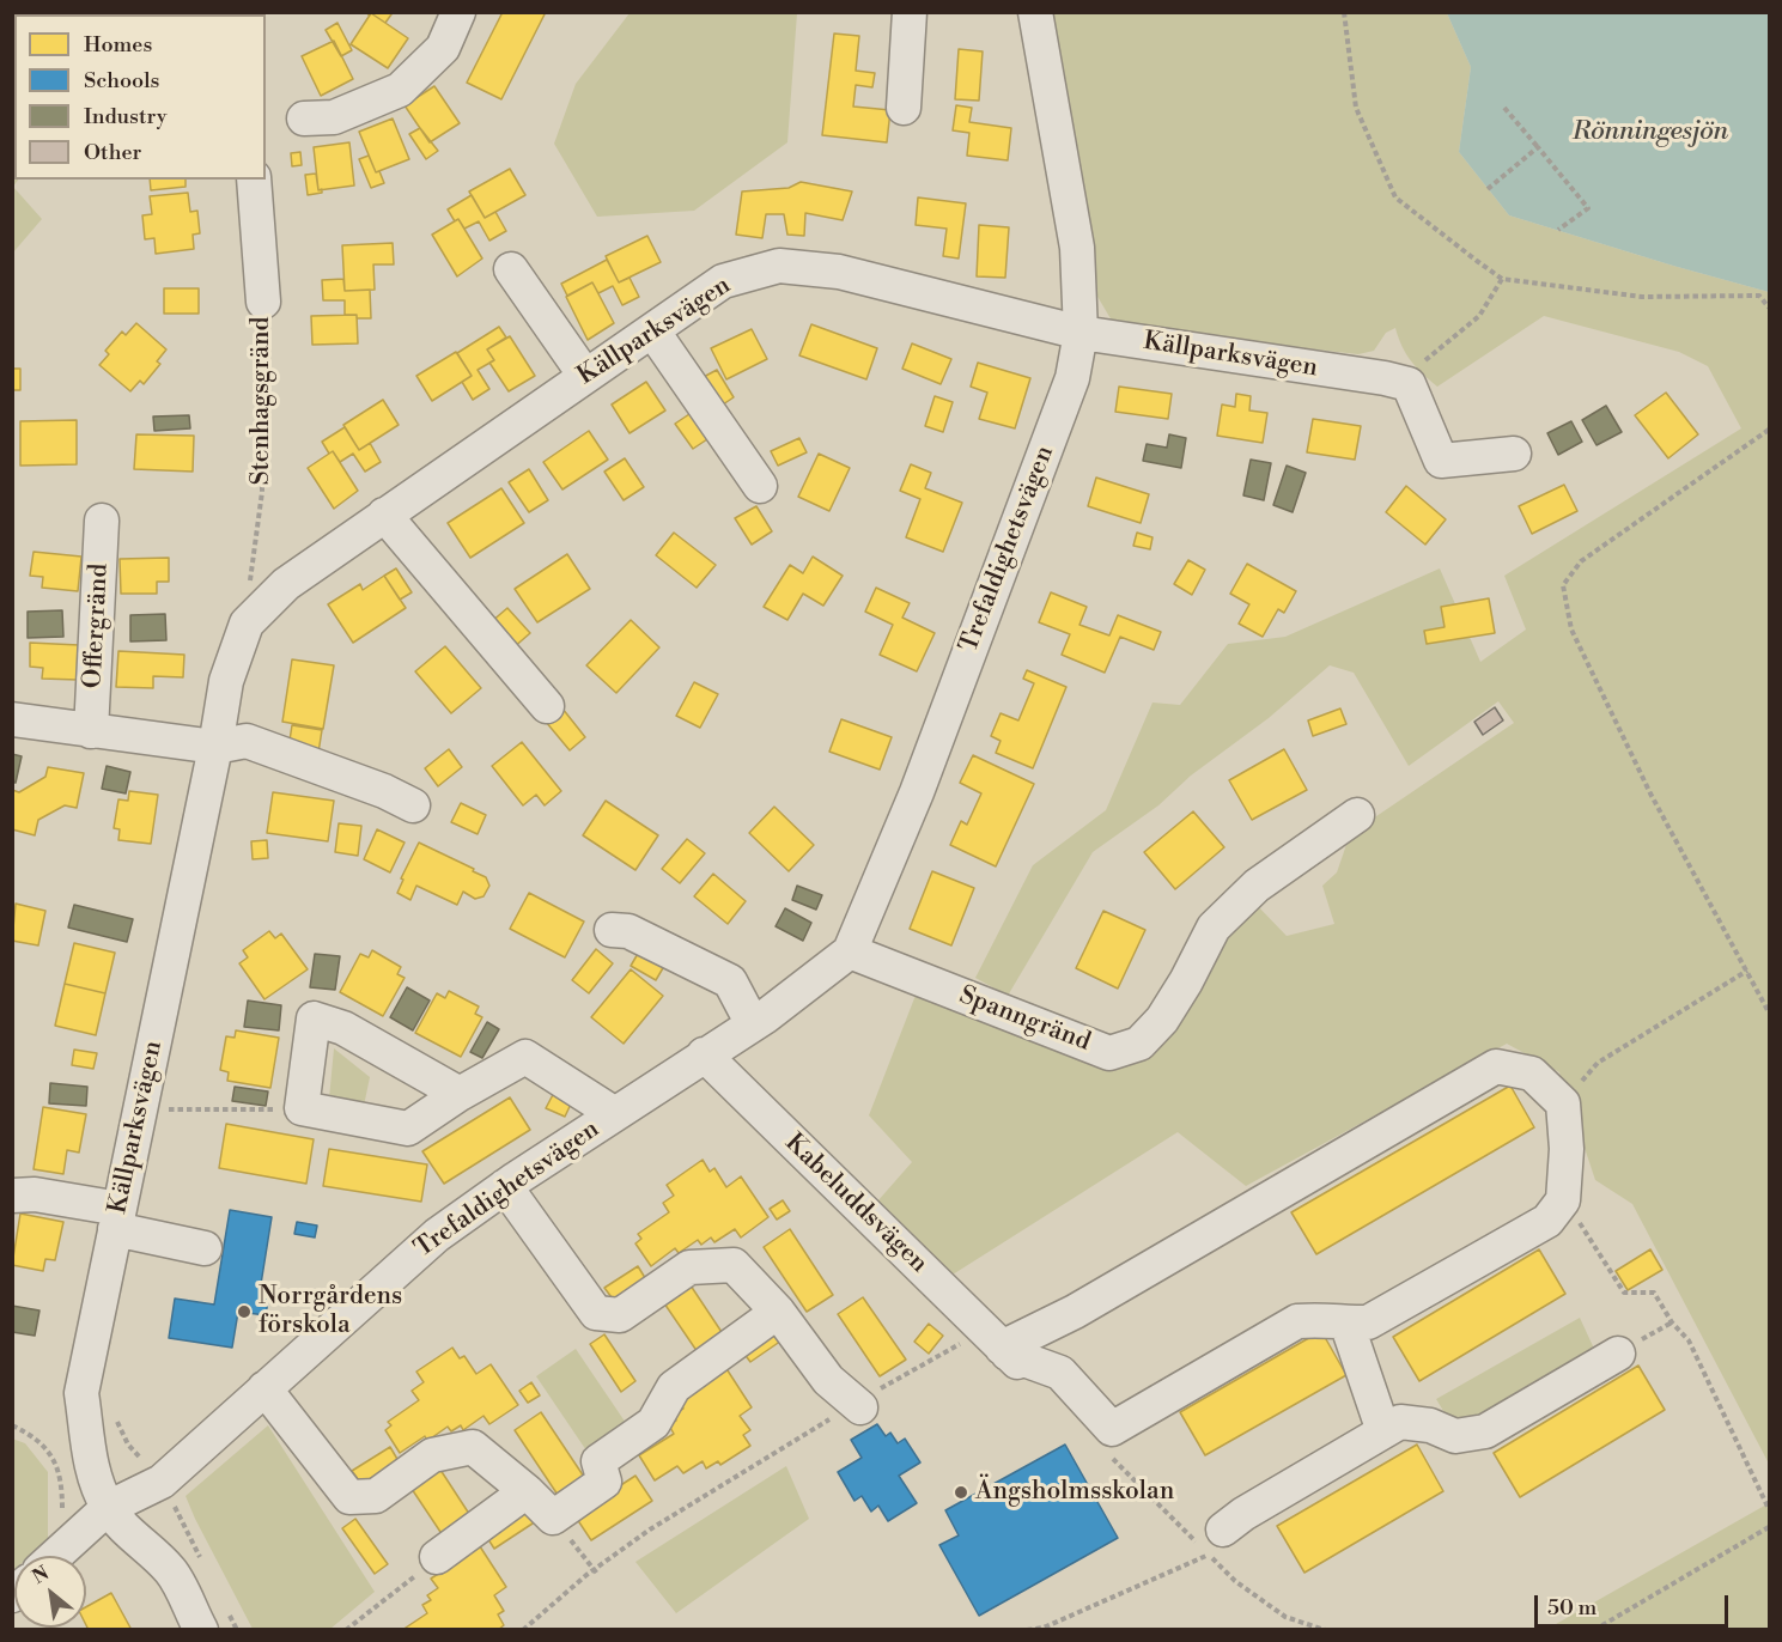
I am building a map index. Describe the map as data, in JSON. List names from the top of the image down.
{
  "streets": {
    "street": [
      "Källparksvägen",
      "Stenhagsgränd",
      "Trefaldighetsvägen",
      "Offergränd",
      "Spanngränd",
      "Kabeluddsvägen"
    ]
  },
  "crossings": [
    ["Källparksvägen", "Stenhagsgränd"],
    ["Källparksvägen", "Trefaldighetsvägen"],
    ["Trefaldighetsvägen", "Spanngränd"],
    ["Trefaldighetsvägen", "Kabeluddsvägen"]
  ],
  "water": ["Rönningesjön"],
  "places": ["Norrgårdens förskola", "Ängsholmsskolan"],
  "legend": [
    "Homes",
    "Schools",
    "Industry",
    "Other"
  ],
  "scale_bar": "50 m",
  "north": "top left"
}
